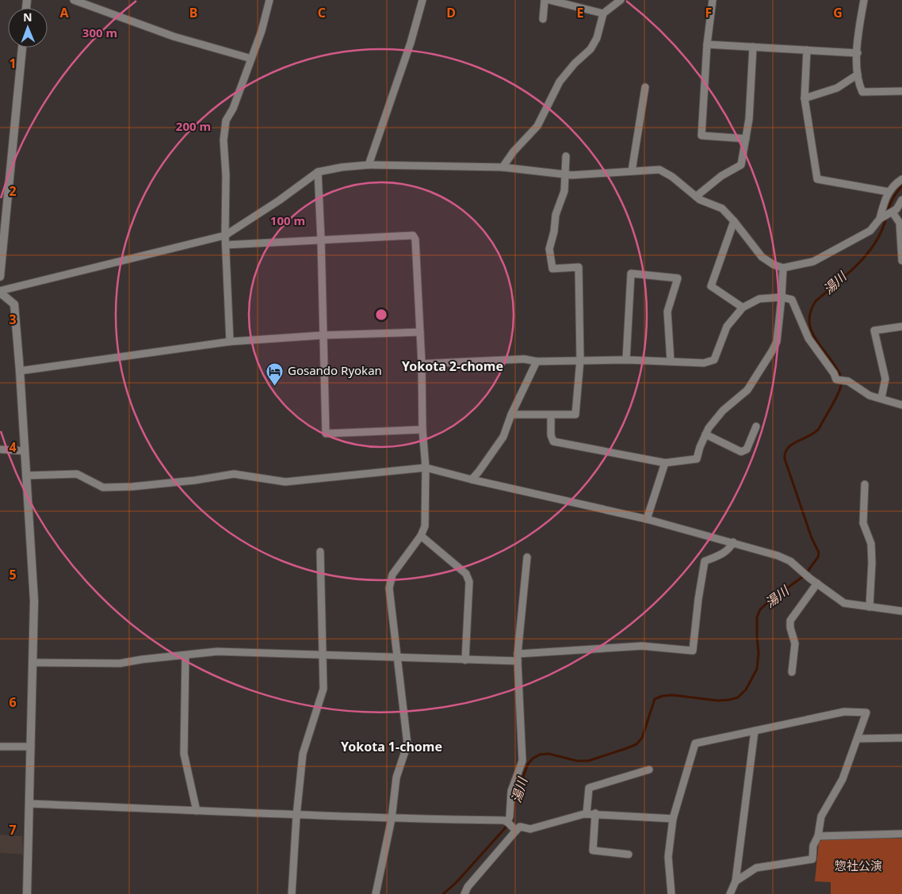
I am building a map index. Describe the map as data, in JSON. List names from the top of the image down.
{
  "districts": ["Yokota 2-chome", "Yokota 1-chome"],
  "water": ["湯川"],
  "parks": ["惣社公演"],
  "places": {
    "hotel": ["Gosando Ryokan"]
  },
  "north": "top",
  "grid": {
    "columns": [
      "A",
      "B",
      "C",
      "D",
      "E",
      "F",
      "G"
    ],
    "rows": [
      "1",
      "2",
      "3",
      "4",
      "5",
      "6",
      "7"
    ]
  },
  "rings": ["300 m", "200 m", "100 m"]
}
